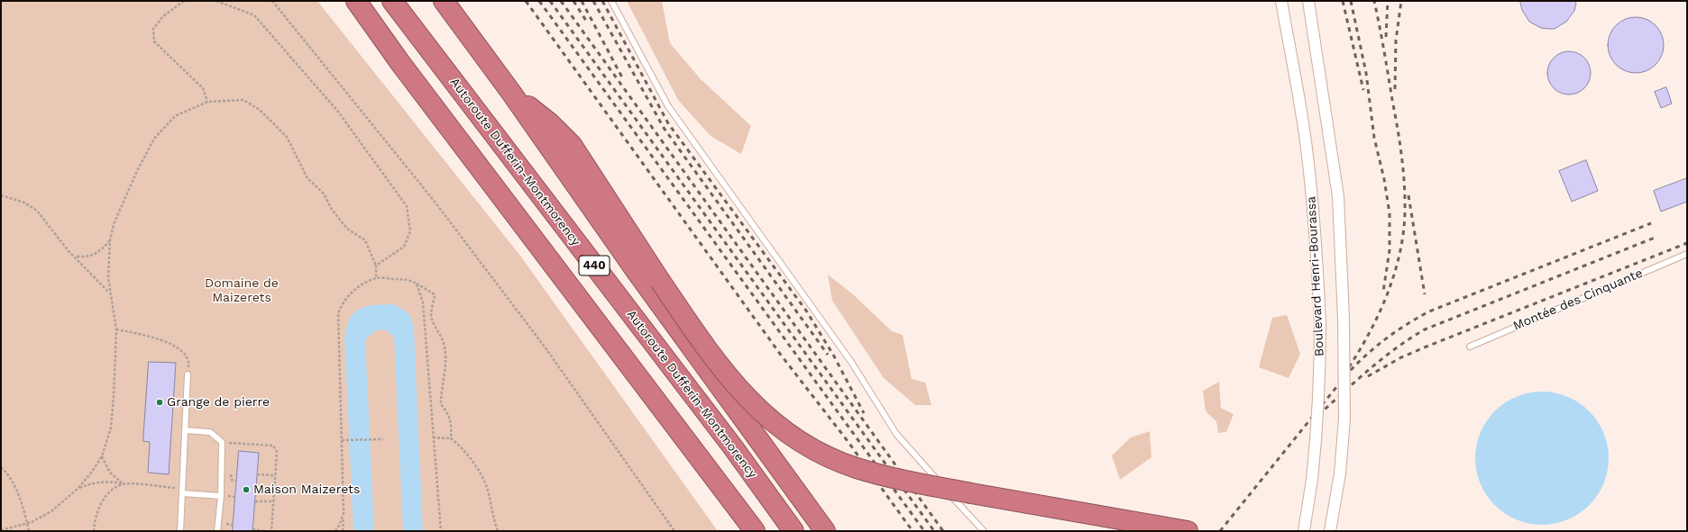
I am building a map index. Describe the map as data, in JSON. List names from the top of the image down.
{
  "streets": {
    "highway": ["Autoroute Dufferin-Montmorency", "440"],
    "street": ["Boulevard Henri-Bourassa"],
    "lane": ["Montée des Cinquante"]
  },
  "parks": ["Domaine de Maizerets"],
  "places": ["Grange de pierre", "Maison Maizerets"]
}
